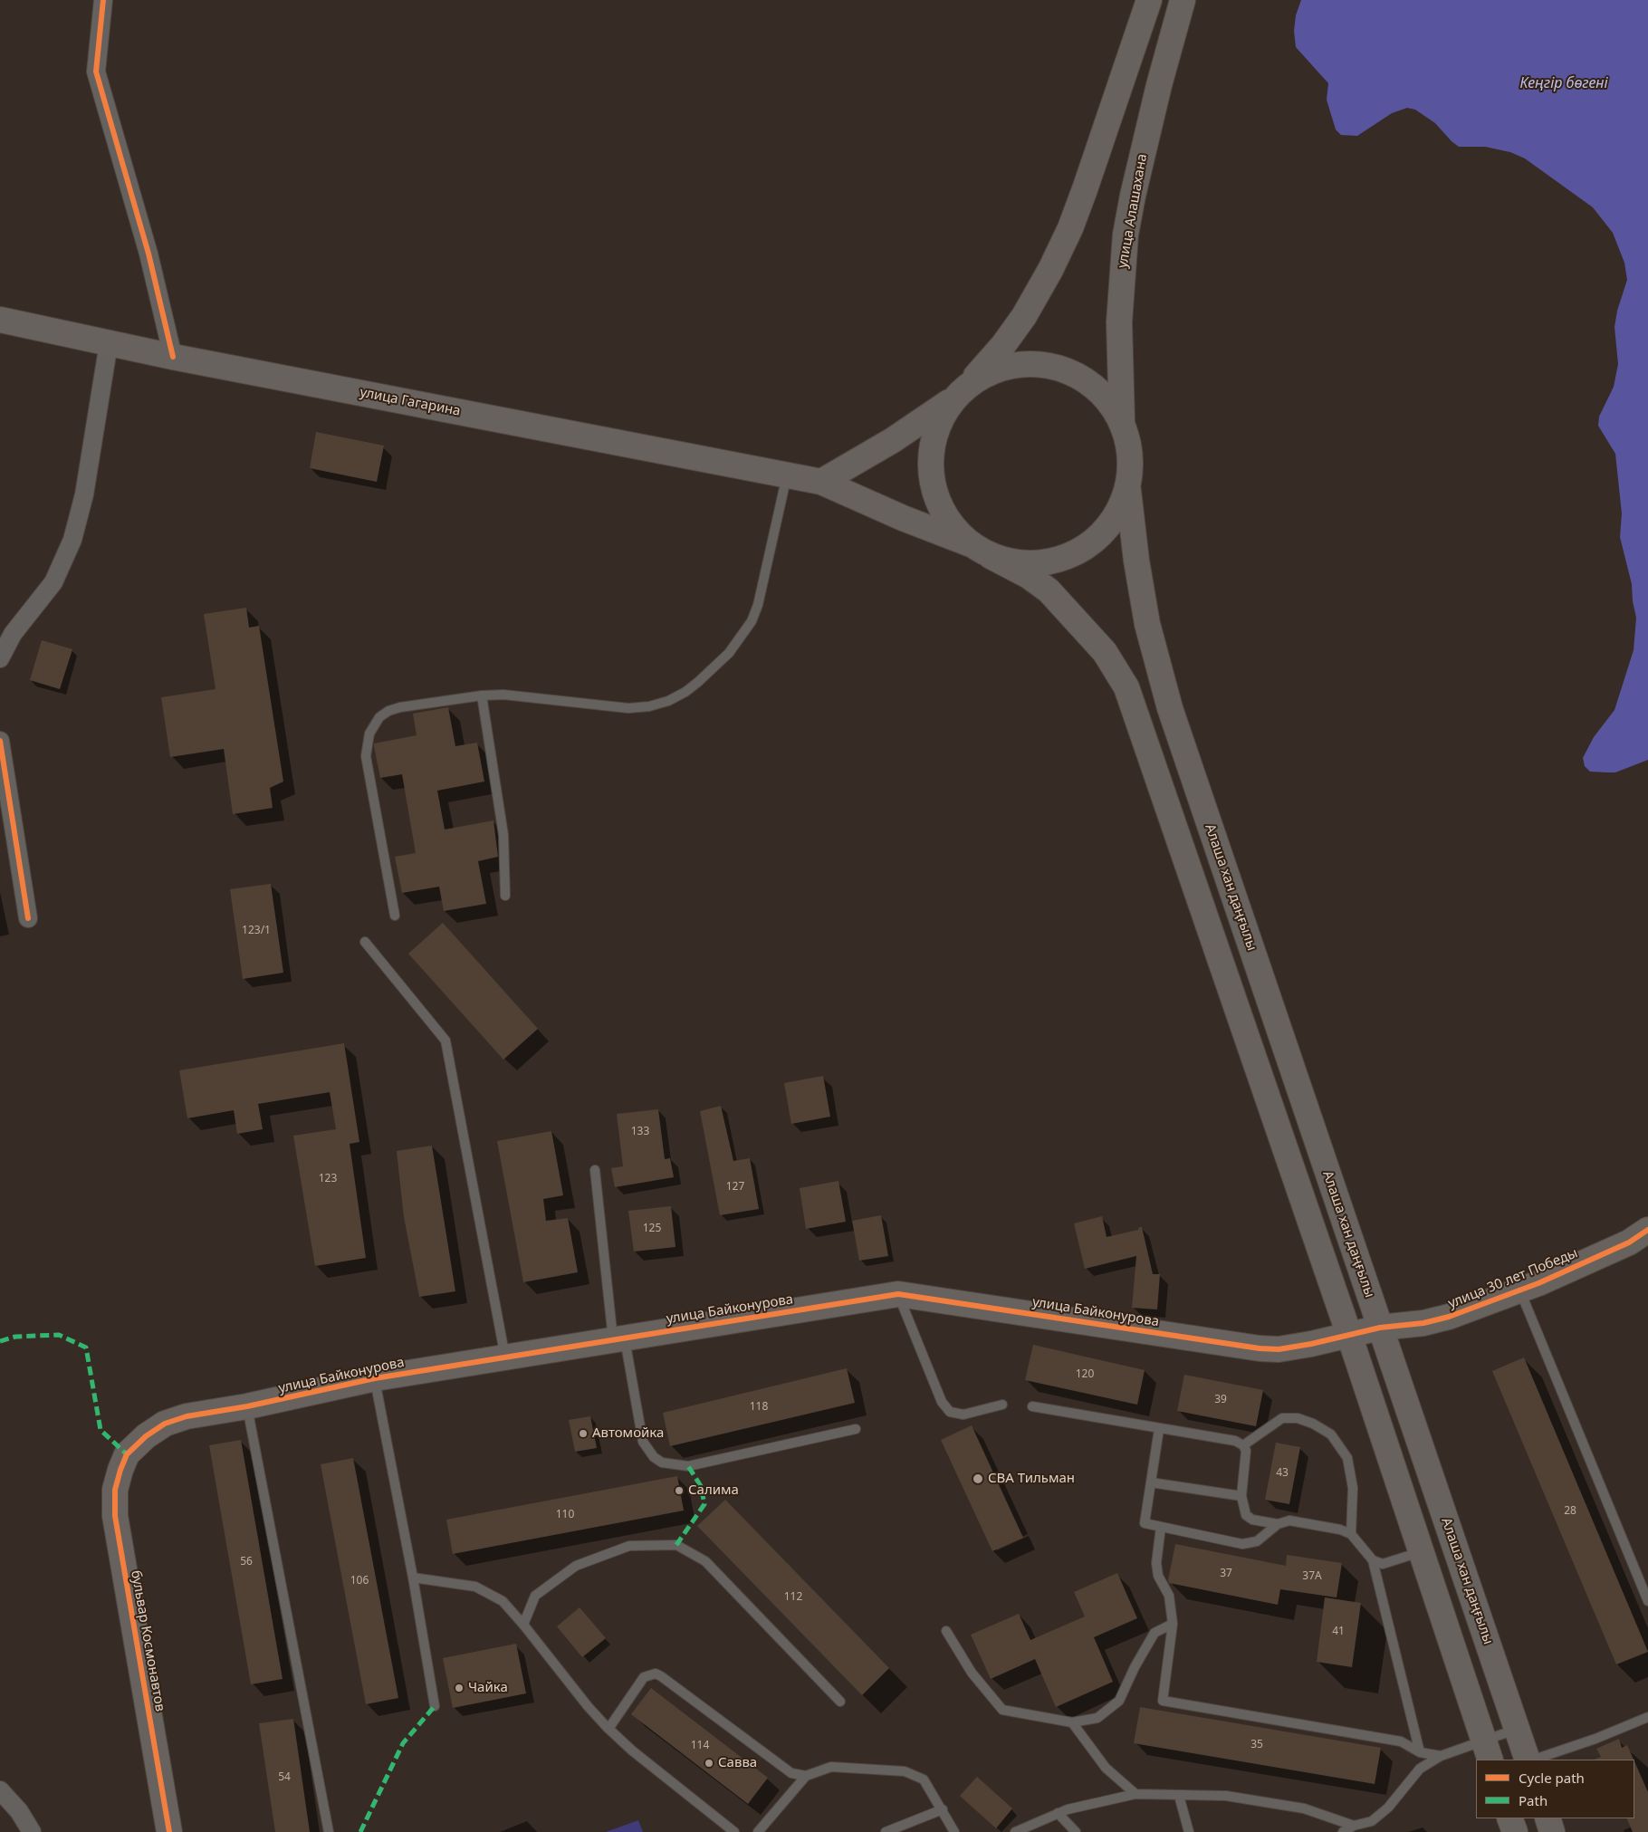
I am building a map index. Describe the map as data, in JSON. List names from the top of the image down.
{
  "streets": {
    "main road": [
      "улица Алашахана",
      "улица Гагарина",
      "Алаша хан даңғылы",
      "улица 30 лет Победы",
      "улица Байконурова",
      "бульвар Космонавтов"
    ]
  },
  "crossings": [
    ["Алаша хан даңғылы", "улица 30 лет Победы"],
    ["улица 30 лет Победы", "улица Байконурова"],
    ["улица Байконурова", "бульвар Космонавтов"]
  ],
  "water": ["Кеңгір бөгені"],
  "places": [
    "Автомойка",
    "СВА Тильман",
    "Салима",
    "Чайка",
    "Савва"
  ],
  "house_numbers": [
    "123/1",
    "133",
    "123",
    "127",
    "125",
    "120",
    "39",
    "118",
    "43",
    "28",
    "110",
    "56",
    "37",
    "37А",
    "106",
    "112",
    "41",
    "35",
    "114",
    "54"
  ],
  "legend": ["Cycle path", "Path"]
}
